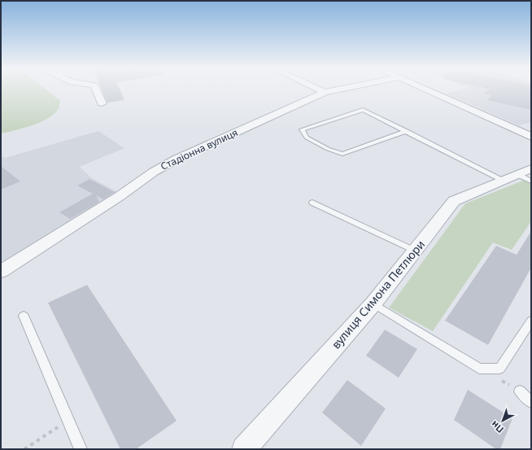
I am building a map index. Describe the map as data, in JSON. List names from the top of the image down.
{
  "streets": {
    "street": ["Стадіонна вулиця", "вулиця Симона Петлюри"]
  },
  "north": "bottom left"
}
